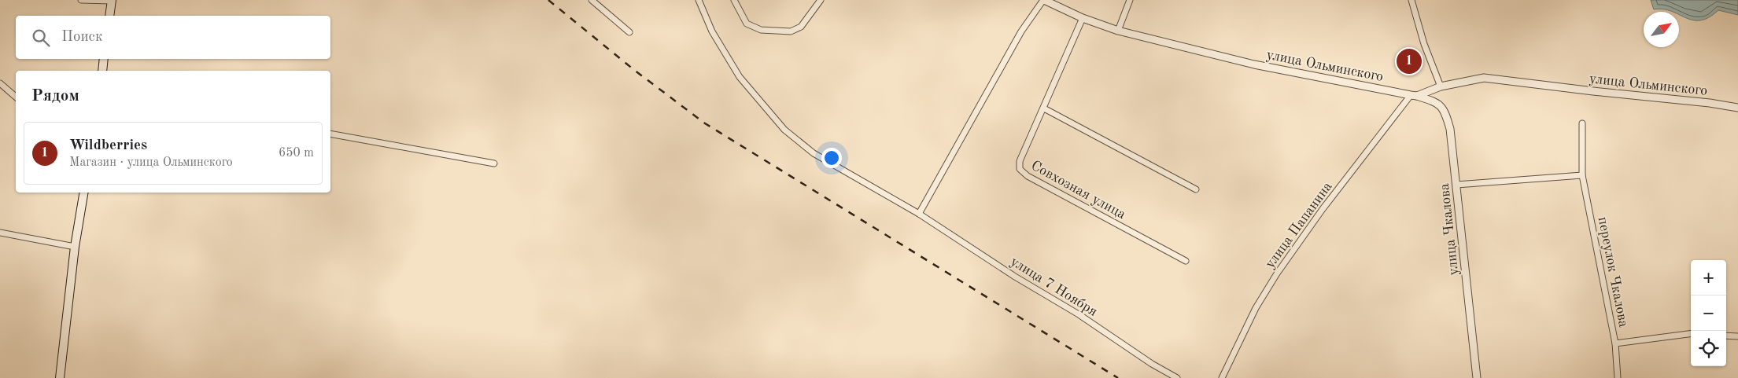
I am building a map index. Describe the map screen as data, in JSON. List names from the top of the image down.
{
  "streets": {
    "street": [
      "улица Ольминского",
      "Совхозная улица",
      "улица Папанина",
      "улица Чкалова",
      "переулок Чкалова",
      "улица 7 Ноября"
    ]
  },
  "crossings": [
    ["улица Ольминского", "Совхозная улица"],
    ["улица Ольминского", "улица Папанина"],
    ["улица Ольминского", "улица Чкалова"],
    ["улица Папанина", "улица Чкалова"]
  ],
  "north": "top right",
  "page": {
    "search": "Поиск",
    "pins": "1",
    "heading": "Рядом",
    "list": [
      {
        "mark": "1",
        "name": "Wildberries",
        "note": "Магазин · улица Ольминского",
        "value": "650 m"
      }
    ],
    "map_buttons": ["+", "−"]
  }
}
